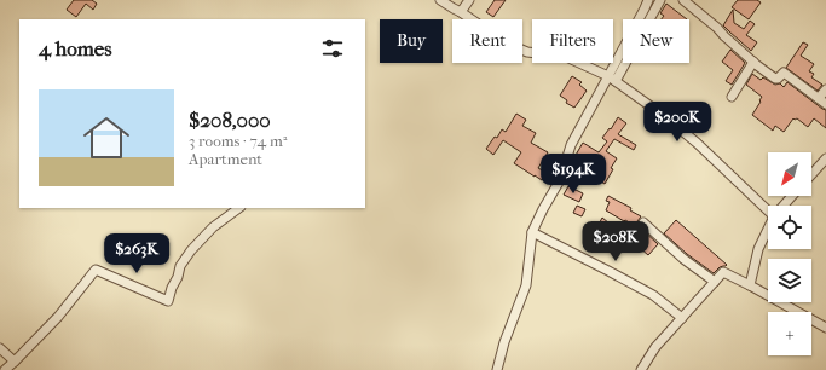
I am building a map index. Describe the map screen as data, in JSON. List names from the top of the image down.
{
  "north": "bottom left",
  "page": {
    "chip": [
      "Buy",
      "Rent",
      "Filters",
      "New"
    ],
    "heading": "4 homes",
    "list": [
      {
        "name": "$208,000",
        "note": "3 rooms · 74 m² · Apartment"
      }
    ],
    "price": [
      "$200K",
      "$194K",
      "$208K",
      "$263K"
    ],
    "map_buttons": "+"
  }
}
